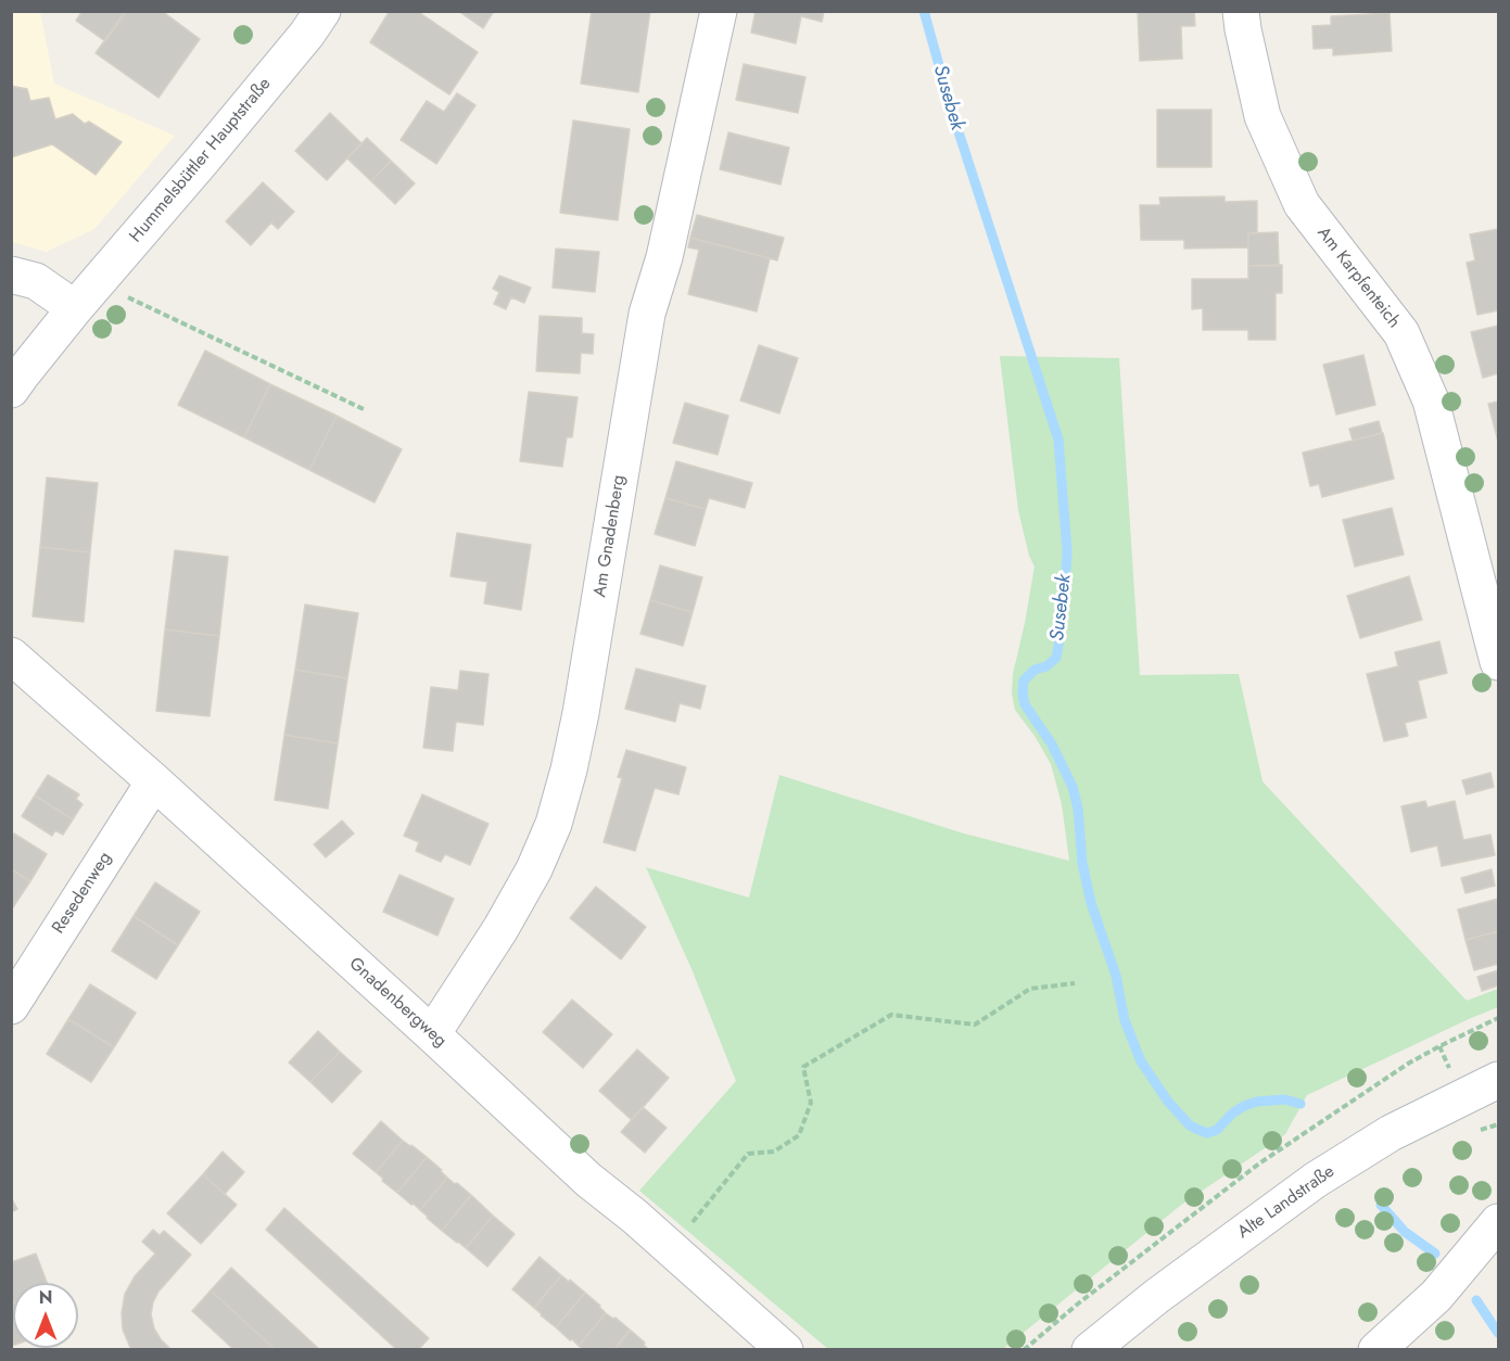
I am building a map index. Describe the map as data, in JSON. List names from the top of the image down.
{
  "streets": {
    "street": [
      "Hummelsbüttler Hauptstraße",
      "Am Karpfenteich",
      "Am Gnadenberg",
      "Resedenweg",
      "Gnadenbergweg",
      "Alte Landstraße"
    ]
  },
  "crossings": [
    ["Am Gnadenberg", "Gnadenbergweg"],
    ["Resedenweg", "Gnadenbergweg"]
  ],
  "water": ["Susebek"],
  "north": "top"
}
